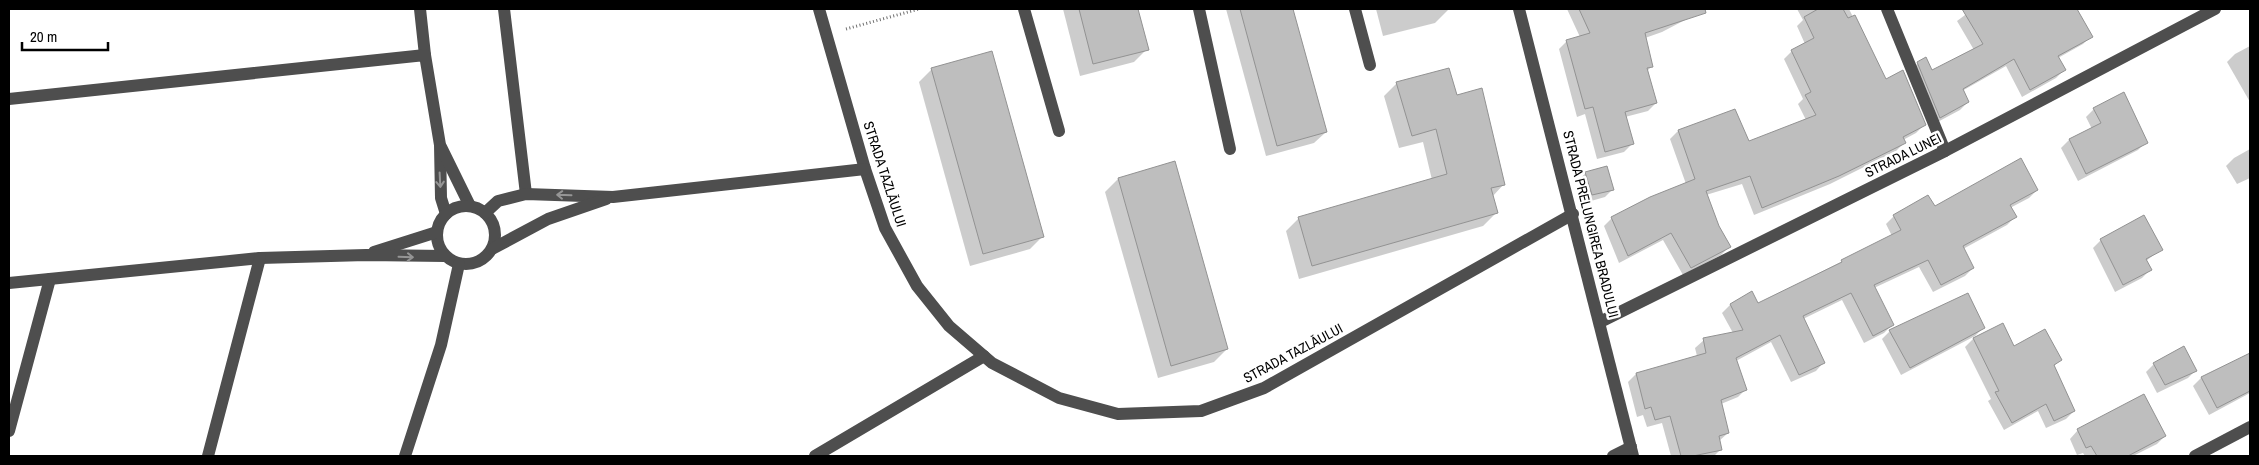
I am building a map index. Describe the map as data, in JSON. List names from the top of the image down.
{
  "streets": {
    "street": ["STRADA LUNEI", "STRADA TAZLĂULUI", "STRADA PRELUNGIREA BRADULUI"]
  },
  "crossings": [
    ["STRADA LUNEI", "STRADA PRELUNGIREA BRADULUI"],
    ["STRADA TAZLĂULUI", "STRADA PRELUNGIREA BRADULUI"]
  ],
  "scale_bar": "20 m"
}
